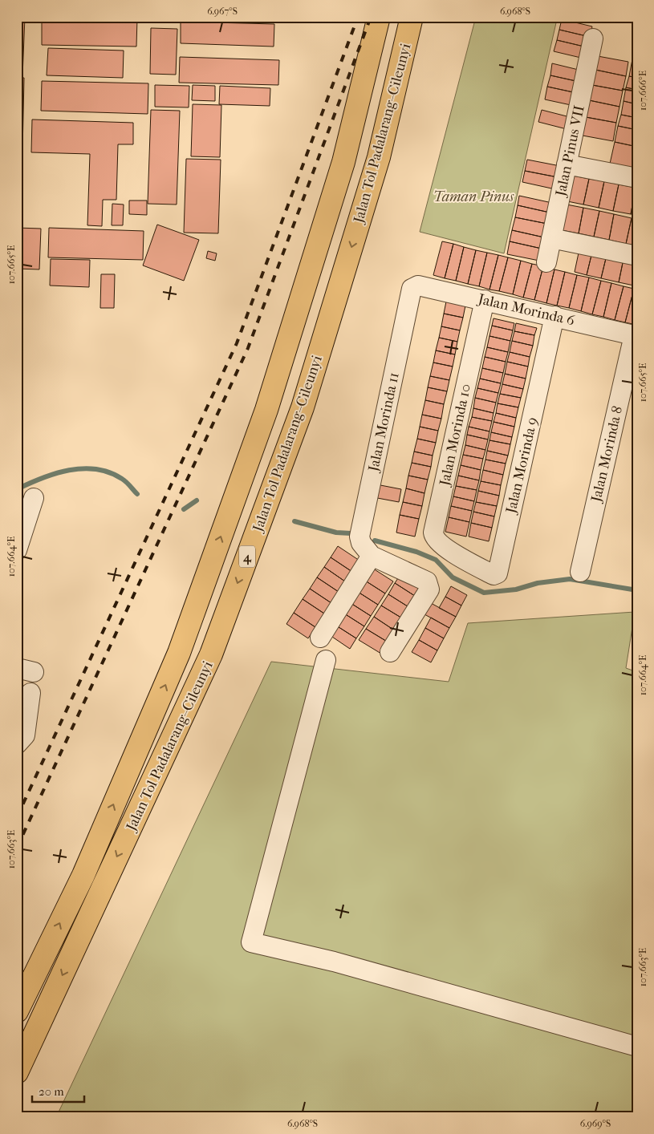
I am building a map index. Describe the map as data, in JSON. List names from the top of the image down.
{
  "streets": {
    "highway": ["Jalan Tol Padalarang–Cileunyi", "4"],
    "street": [
      "Jalan Pinus VII",
      "Jalan Morinda 6",
      "Jalan Morinda 11",
      "Jalan Morinda 10",
      "Jalan Morinda 8",
      "Jalan Morinda 9"
    ]
  },
  "crossings": [
    ["Jalan Morinda 6", "Jalan Morinda 11"],
    ["Jalan Morinda 6", "Jalan Morinda 10"],
    ["Jalan Morinda 6", "Jalan Morinda 8"],
    ["Jalan Morinda 6", "Jalan Morinda 9"],
    ["Jalan Morinda 10", "Jalan Morinda 9"]
  ],
  "parks": ["Taman Pinus"],
  "scale_bar": "20 m",
  "coordinates": [
    "6.967°S",
    "6.968°S",
    "107.666°E",
    "107.665°E",
    "107.664°E",
    "107.663°E",
    "6.969°S"
  ]
}
